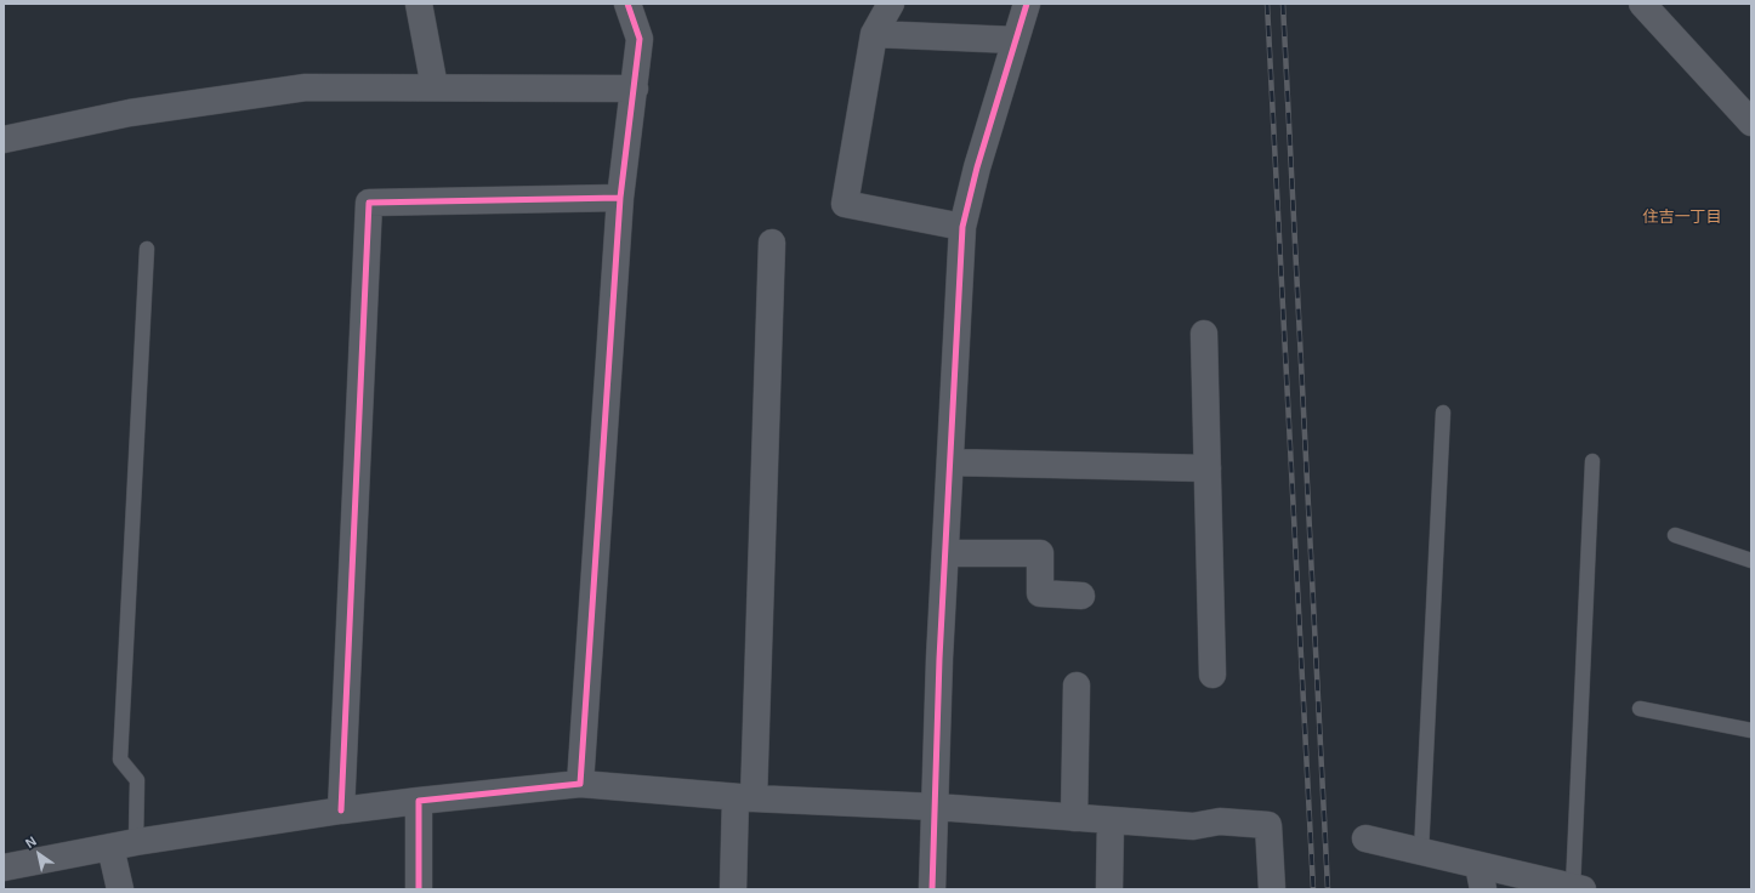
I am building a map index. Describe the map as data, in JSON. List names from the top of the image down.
{
  "districts": ["住吉一丁目"],
  "north": "top left"
}
